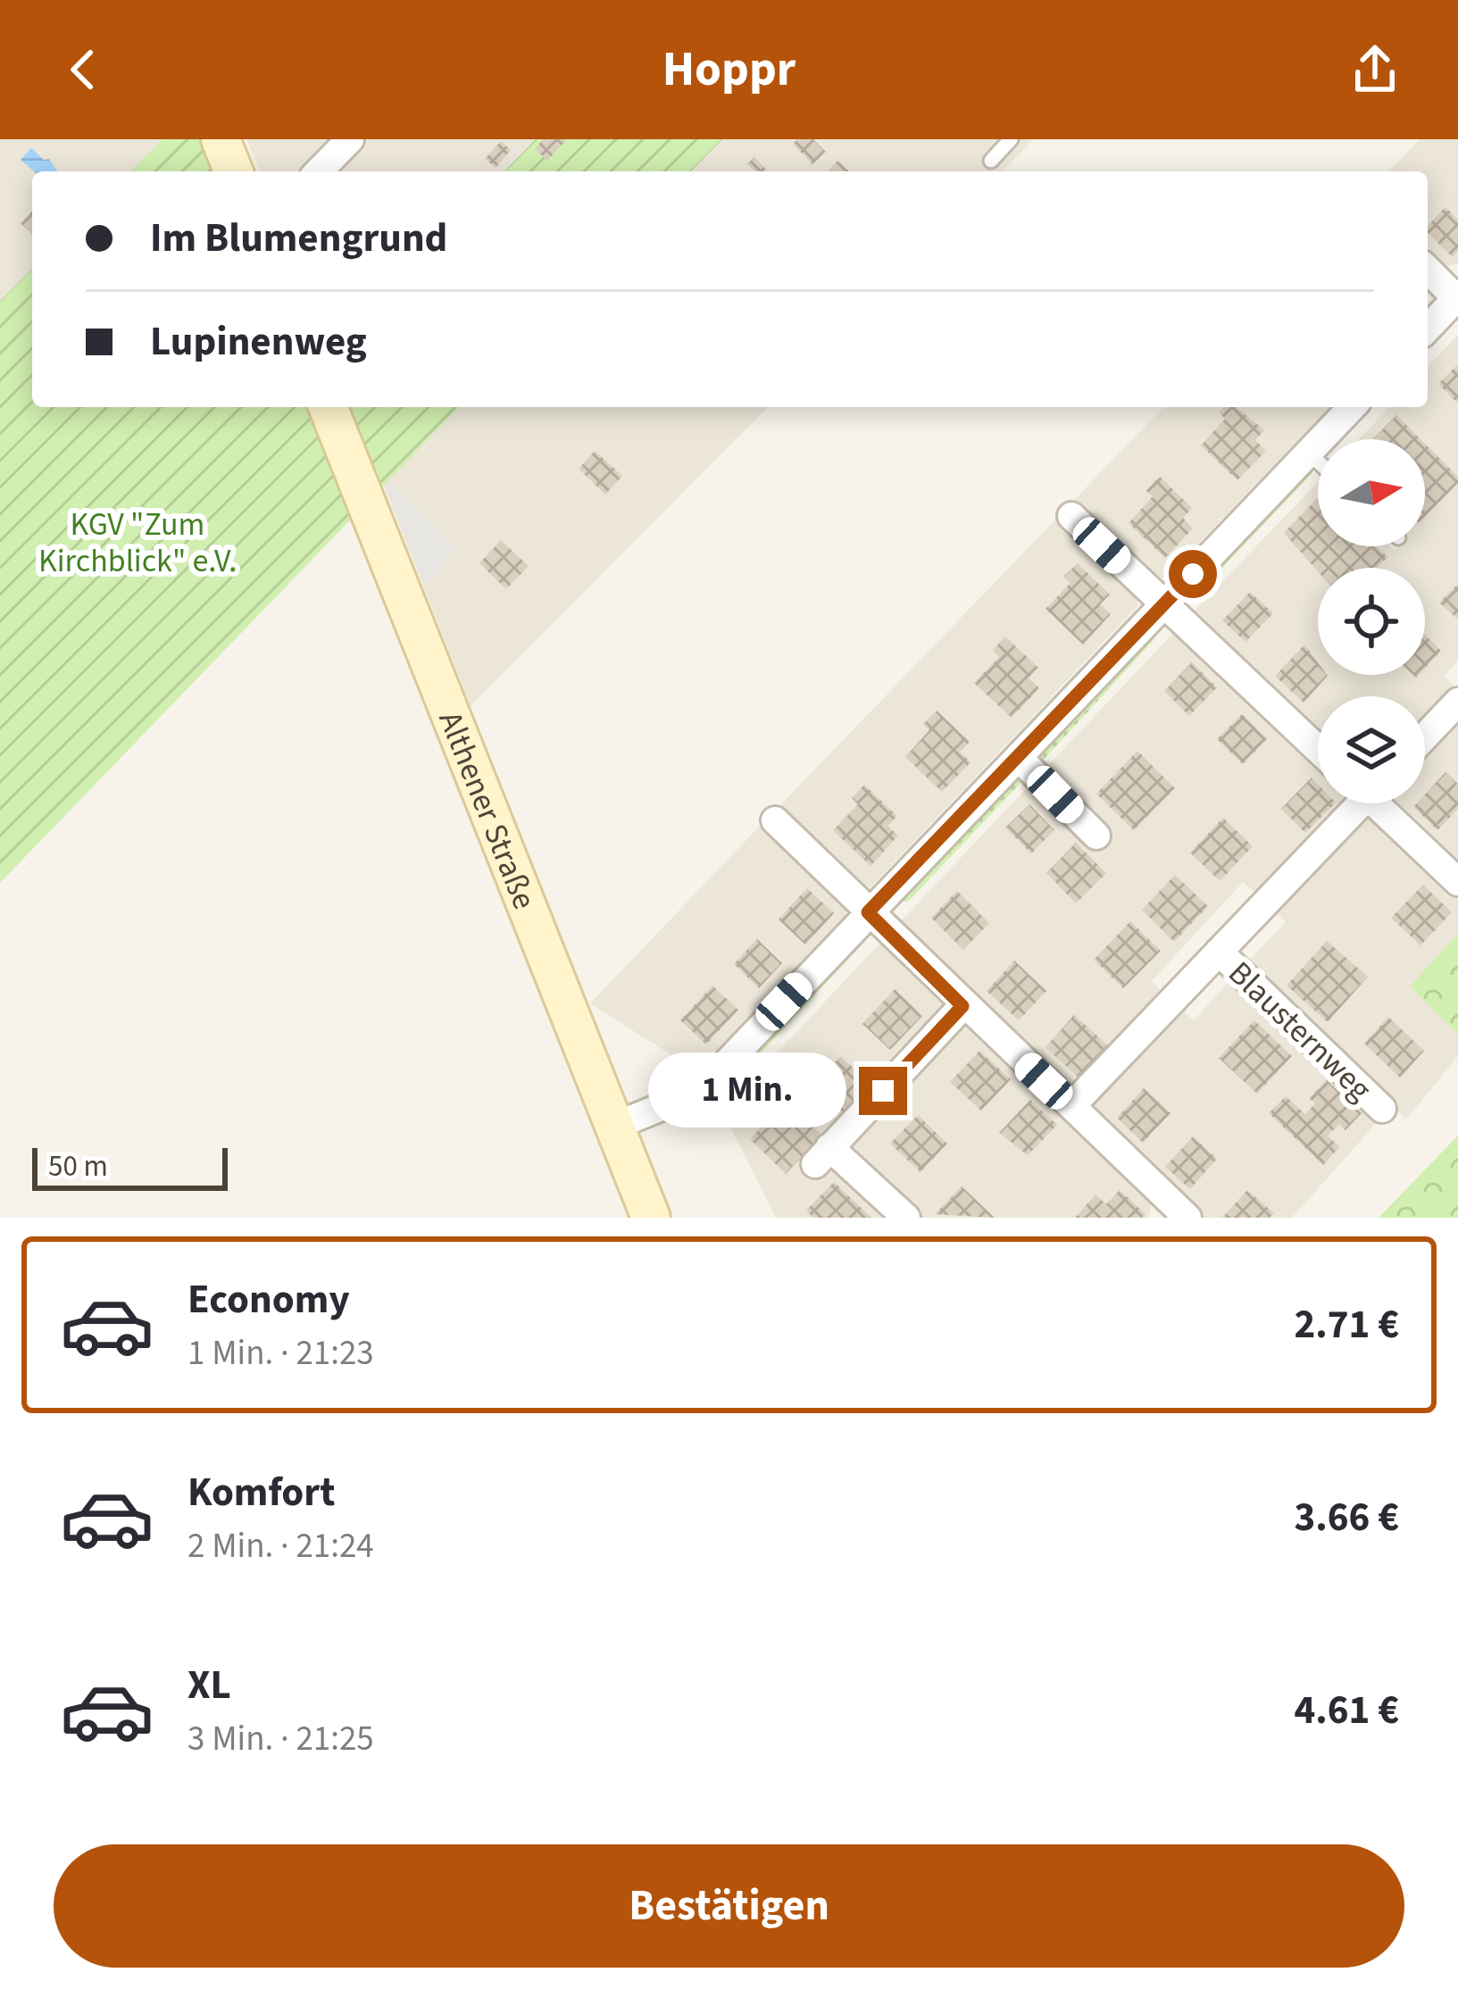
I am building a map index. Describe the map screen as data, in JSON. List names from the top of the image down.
{
  "streets": {
    "main road": ["Althener Straße"],
    "street": ["Blausternweg"]
  },
  "parks": ["KGV \"Zum Kirchblick\" e.V."],
  "scale_bar": "50 m",
  "north": "right",
  "page": {
    "header": "Hoppr",
    "banner": ["Im Blumengrund", "Lupinenweg"],
    "bubble": "1 Min.",
    "scale": "50 m",
    "list": [
      {
        "name": "Economy",
        "note": "1 Min. · 21:23",
        "value": "2.71 €"
      },
      {
        "name": "Komfort",
        "note": "2 Min. · 21:24",
        "value": "3.66 €"
      },
      {
        "name": "XL",
        "note": "3 Min. · 21:25",
        "value": "4.61 €"
      }
    ],
    "buttons": "Bestätigen"
  }
}
